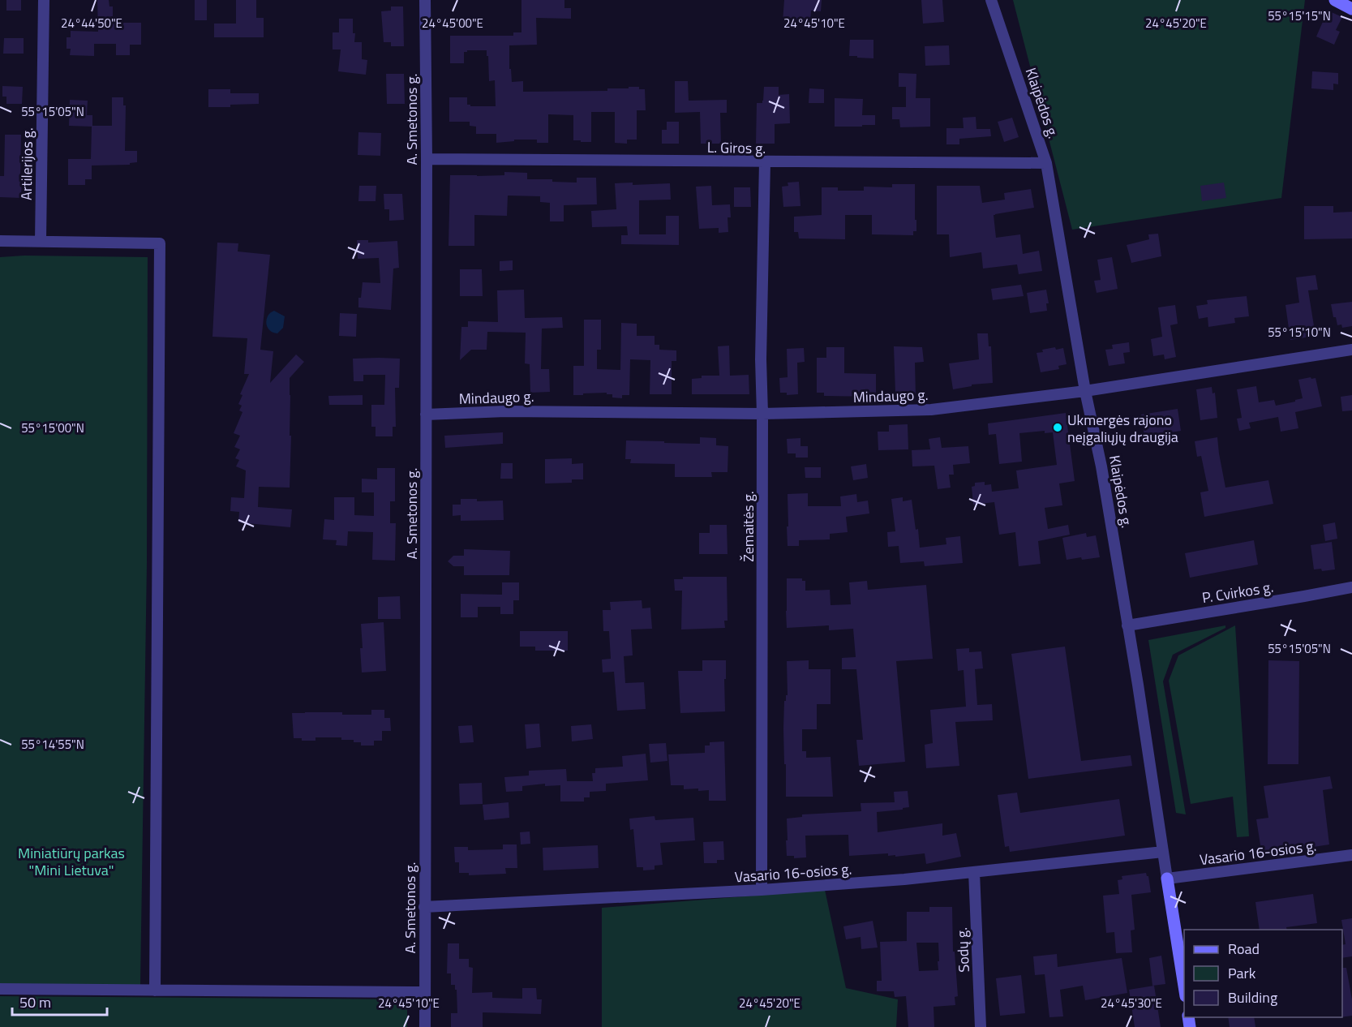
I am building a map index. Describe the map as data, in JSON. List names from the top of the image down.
{
  "streets": {
    "street": [
      "Klaipėdos g.",
      "A. Smetonos g.",
      "L. Giros g.",
      "Artilerijos g.",
      "Mindaugo g.",
      "Žemaitės g.",
      "P. Cvirkos g.",
      "Vasario 16-osios g.",
      "Sodų g."
    ]
  },
  "crossings": [
    ["Klaipėdos g.", "L. Giros g."],
    ["Klaipėdos g.", "Mindaugo g."],
    ["Klaipėdos g.", "P. Cvirkos g."],
    ["Klaipėdos g.", "Vasario 16-osios g."],
    ["A. Smetonos g.", "L. Giros g."],
    ["A. Smetonos g.", "Mindaugo g."],
    ["A. Smetonos g.", "Vasario 16-osios g."],
    ["L. Giros g.", "Žemaitės g."],
    ["Mindaugo g.", "Žemaitės g."],
    ["Žemaitės g.", "Vasario 16-osios g."],
    ["Vasario 16-osios g.", "Sodų g."]
  ],
  "parks": ["Miniatiūrų parkas \"Mini Lietuva\""],
  "places": ["Ukmergės rajono neįgaliųjų draugija"],
  "legend": ["Road", "Park", "Building"],
  "scale_bar": "50 m",
  "coordinates": [
    "55°15'15\"N",
    "24°44'50\"E",
    "24°45'00\"E",
    "24°45'10\"E",
    "24°45'20\"E",
    "55°15'05\"N",
    "55°15'10\"N",
    "55°15'00\"N",
    "55°14'55\"N",
    "24°45'30\"E"
  ]
}
